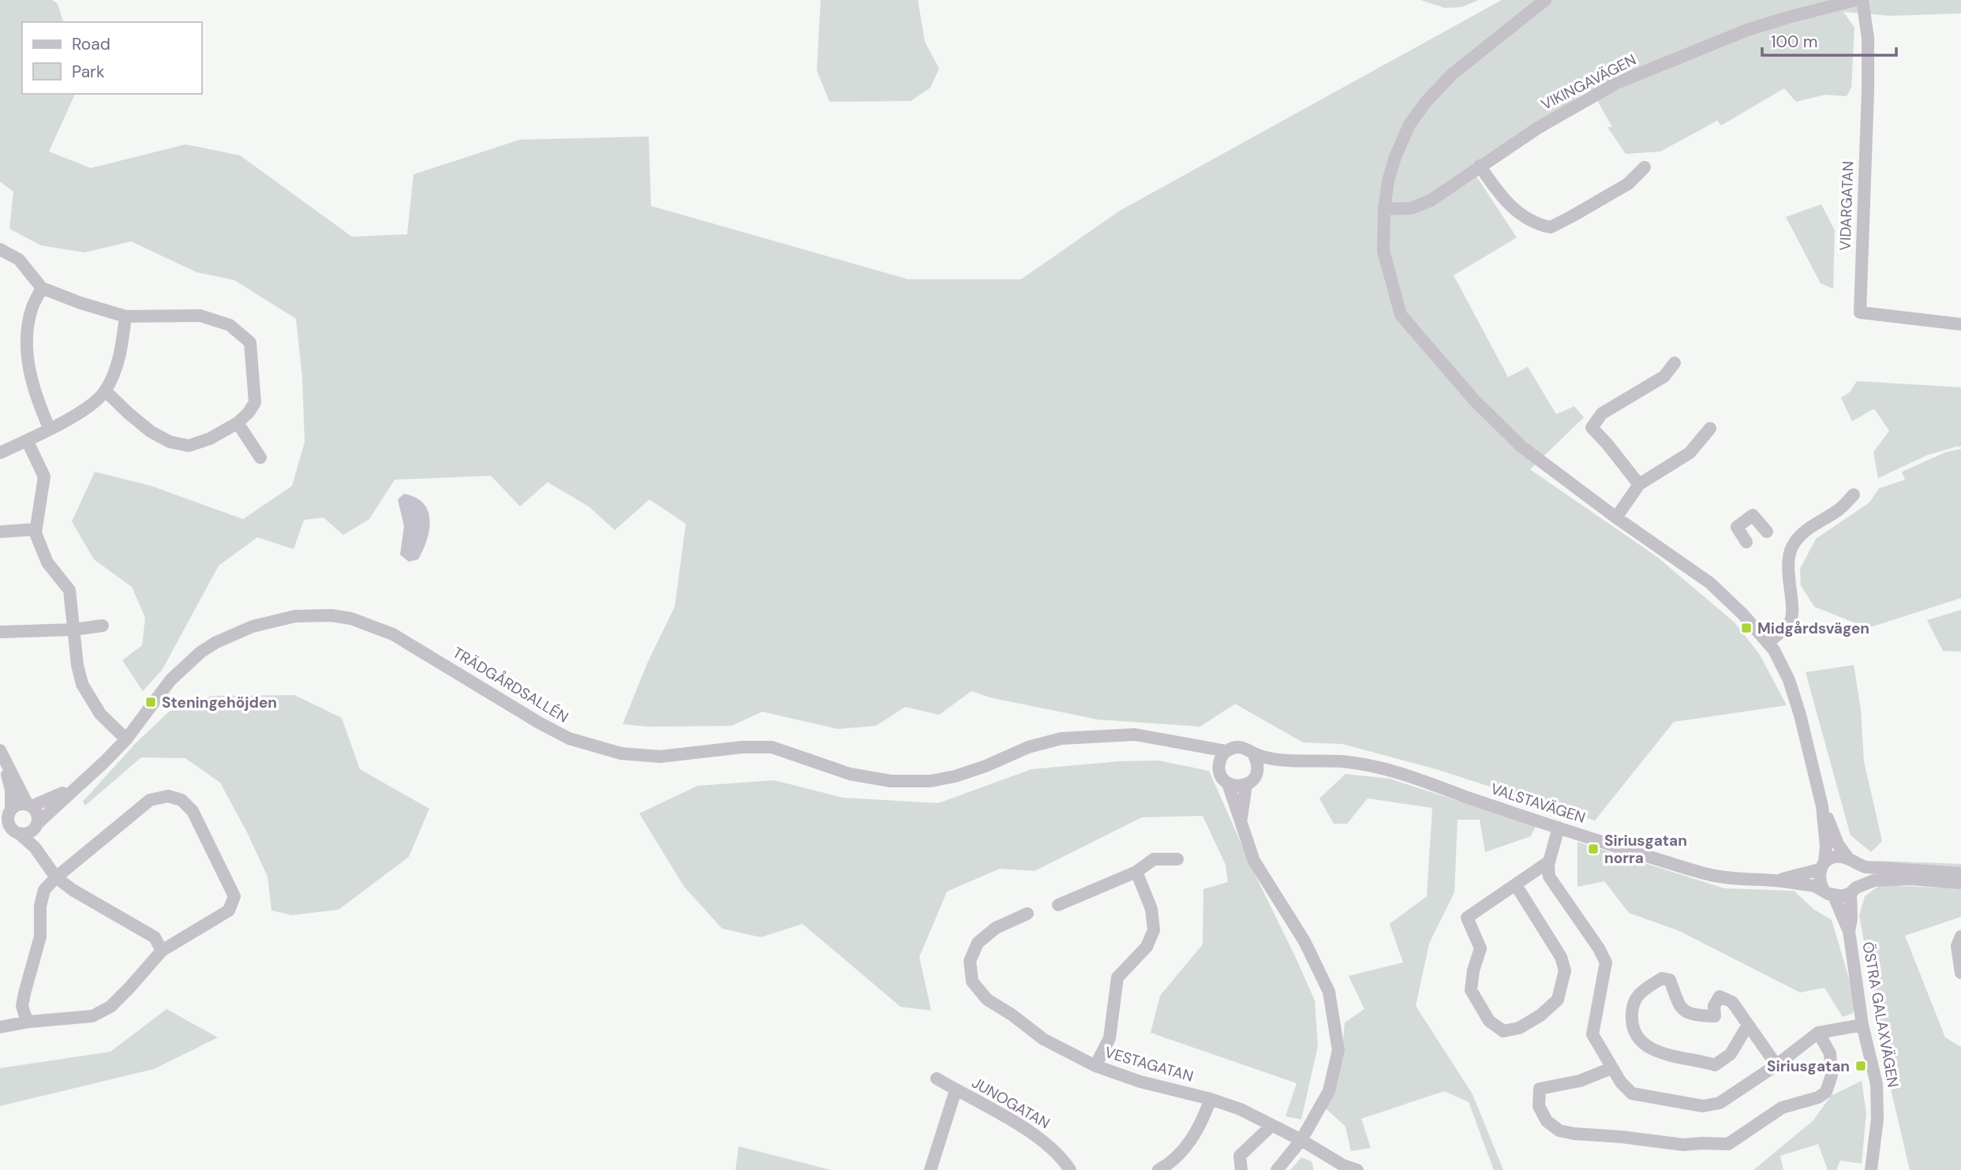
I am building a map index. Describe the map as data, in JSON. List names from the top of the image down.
{
  "streets": {
    "street": [
      "VIKINGAVÄGEN",
      "VIDARGATAN",
      "TRÄDGÅRDSALLÉN",
      "VALSTAVÄGEN",
      "ÖSTRA GALAXVÄGEN",
      "VESTAGATAN",
      "JUNOGATAN"
    ]
  },
  "crossings": [
    ["TRÄDGÅRDSALLÉN", "VALSTAVÄGEN"],
    ["VALSTAVÄGEN", "ÖSTRA GALAXVÄGEN"]
  ],
  "places": {
    "transit": [
      "Midgårdsvägen",
      "Steningehöjden",
      "Siriusgatan norra",
      "Siriusgatan"
    ]
  },
  "legend": ["Road", "Park"],
  "scale_bar": "100 m"
}
